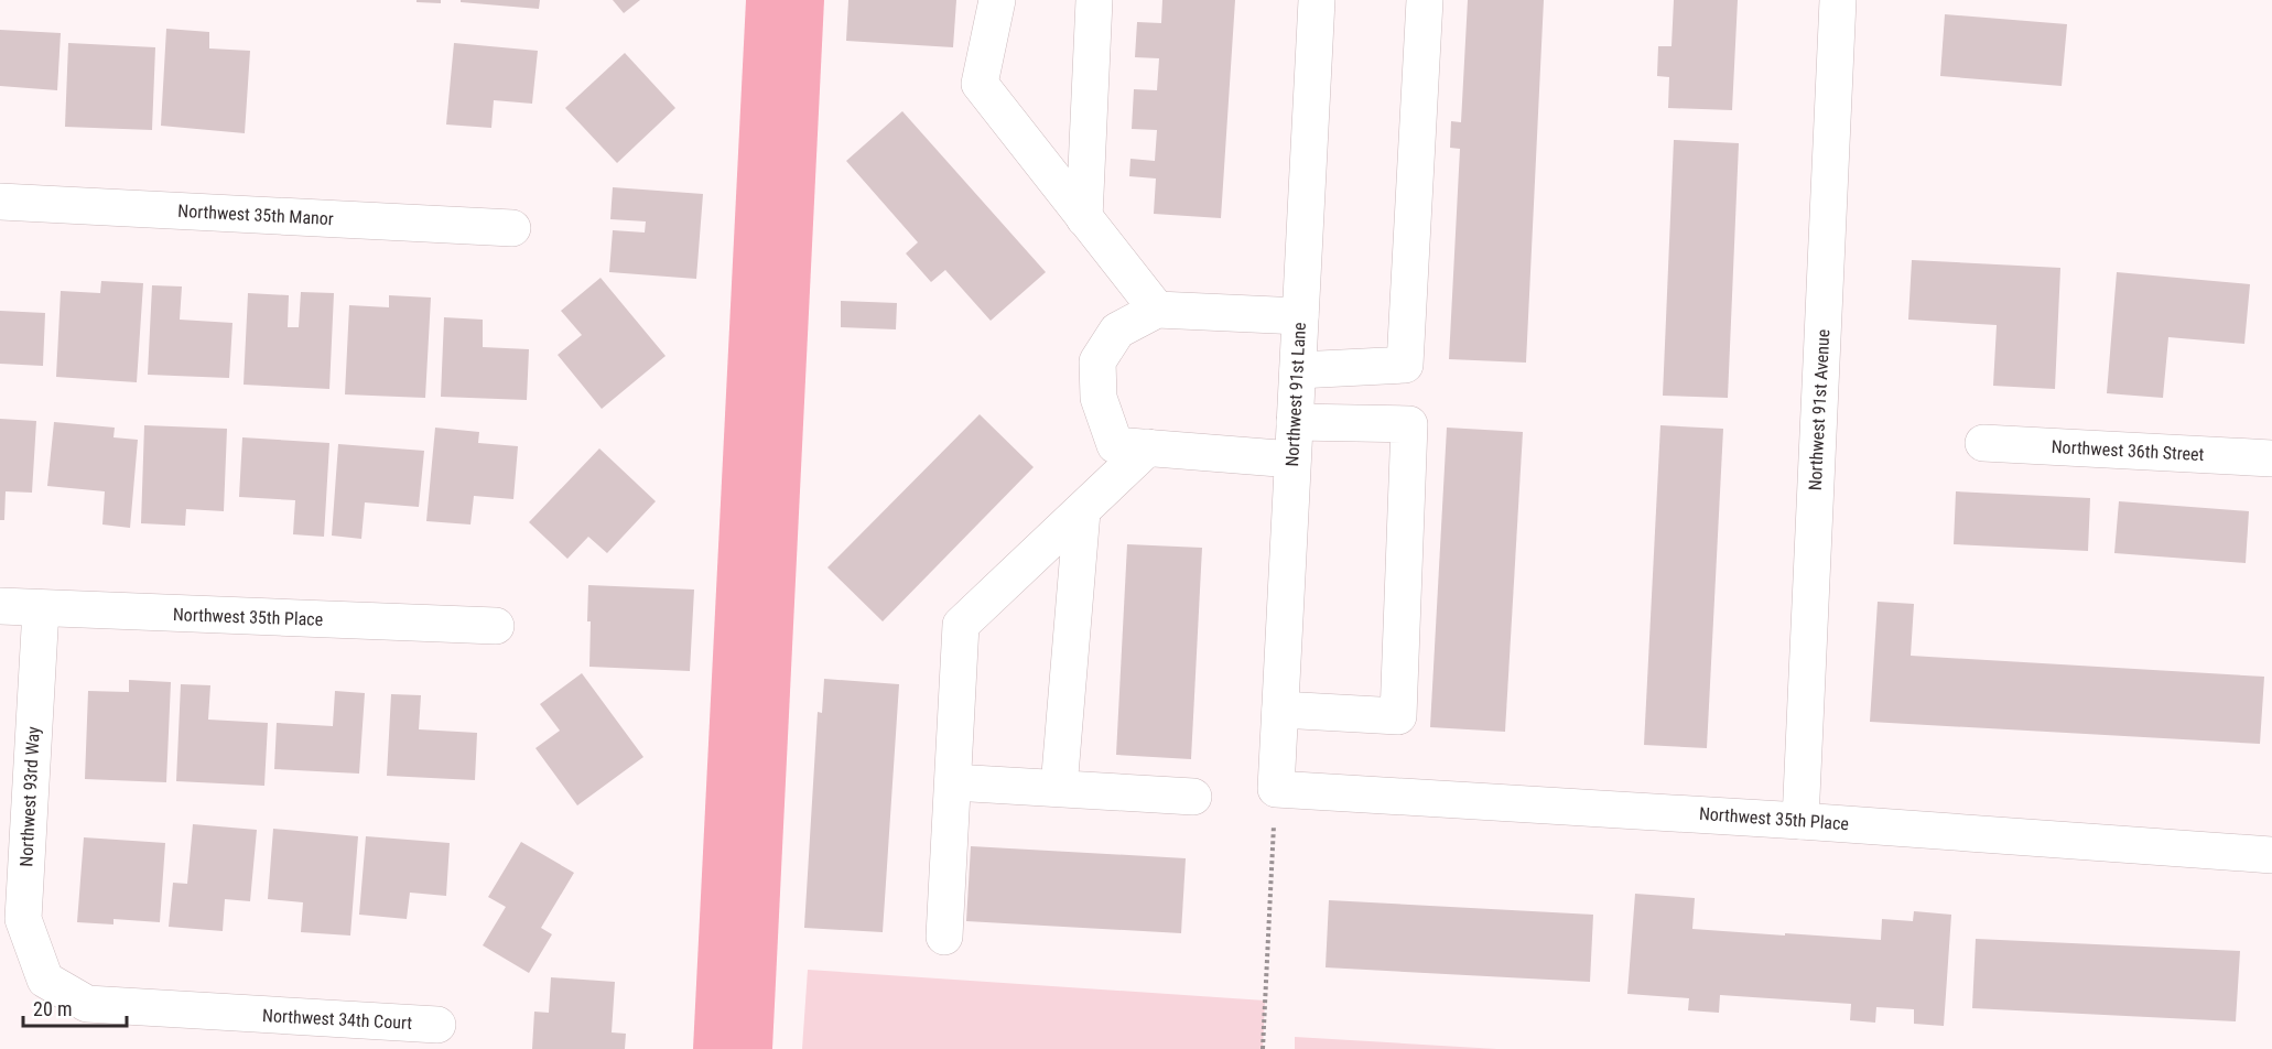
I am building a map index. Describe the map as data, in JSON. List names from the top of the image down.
{
  "streets": {
    "street": [
      "Northwest 35th Manor",
      "Northwest 91st Lane",
      "Northwest 91st Avenue",
      "Northwest 36th Street",
      "Northwest 35th Place",
      "Northwest 93rd Way",
      "Northwest 34th Court"
    ]
  },
  "crossings": [
    ["Northwest 91st Lane", "Northwest 35th Place"],
    ["Northwest 91st Avenue", "Northwest 35th Place"],
    ["Northwest 35th Place", "Northwest 93rd Way"],
    ["Northwest 93rd Way", "Northwest 34th Court"]
  ],
  "scale_bar": "20 m"
}
